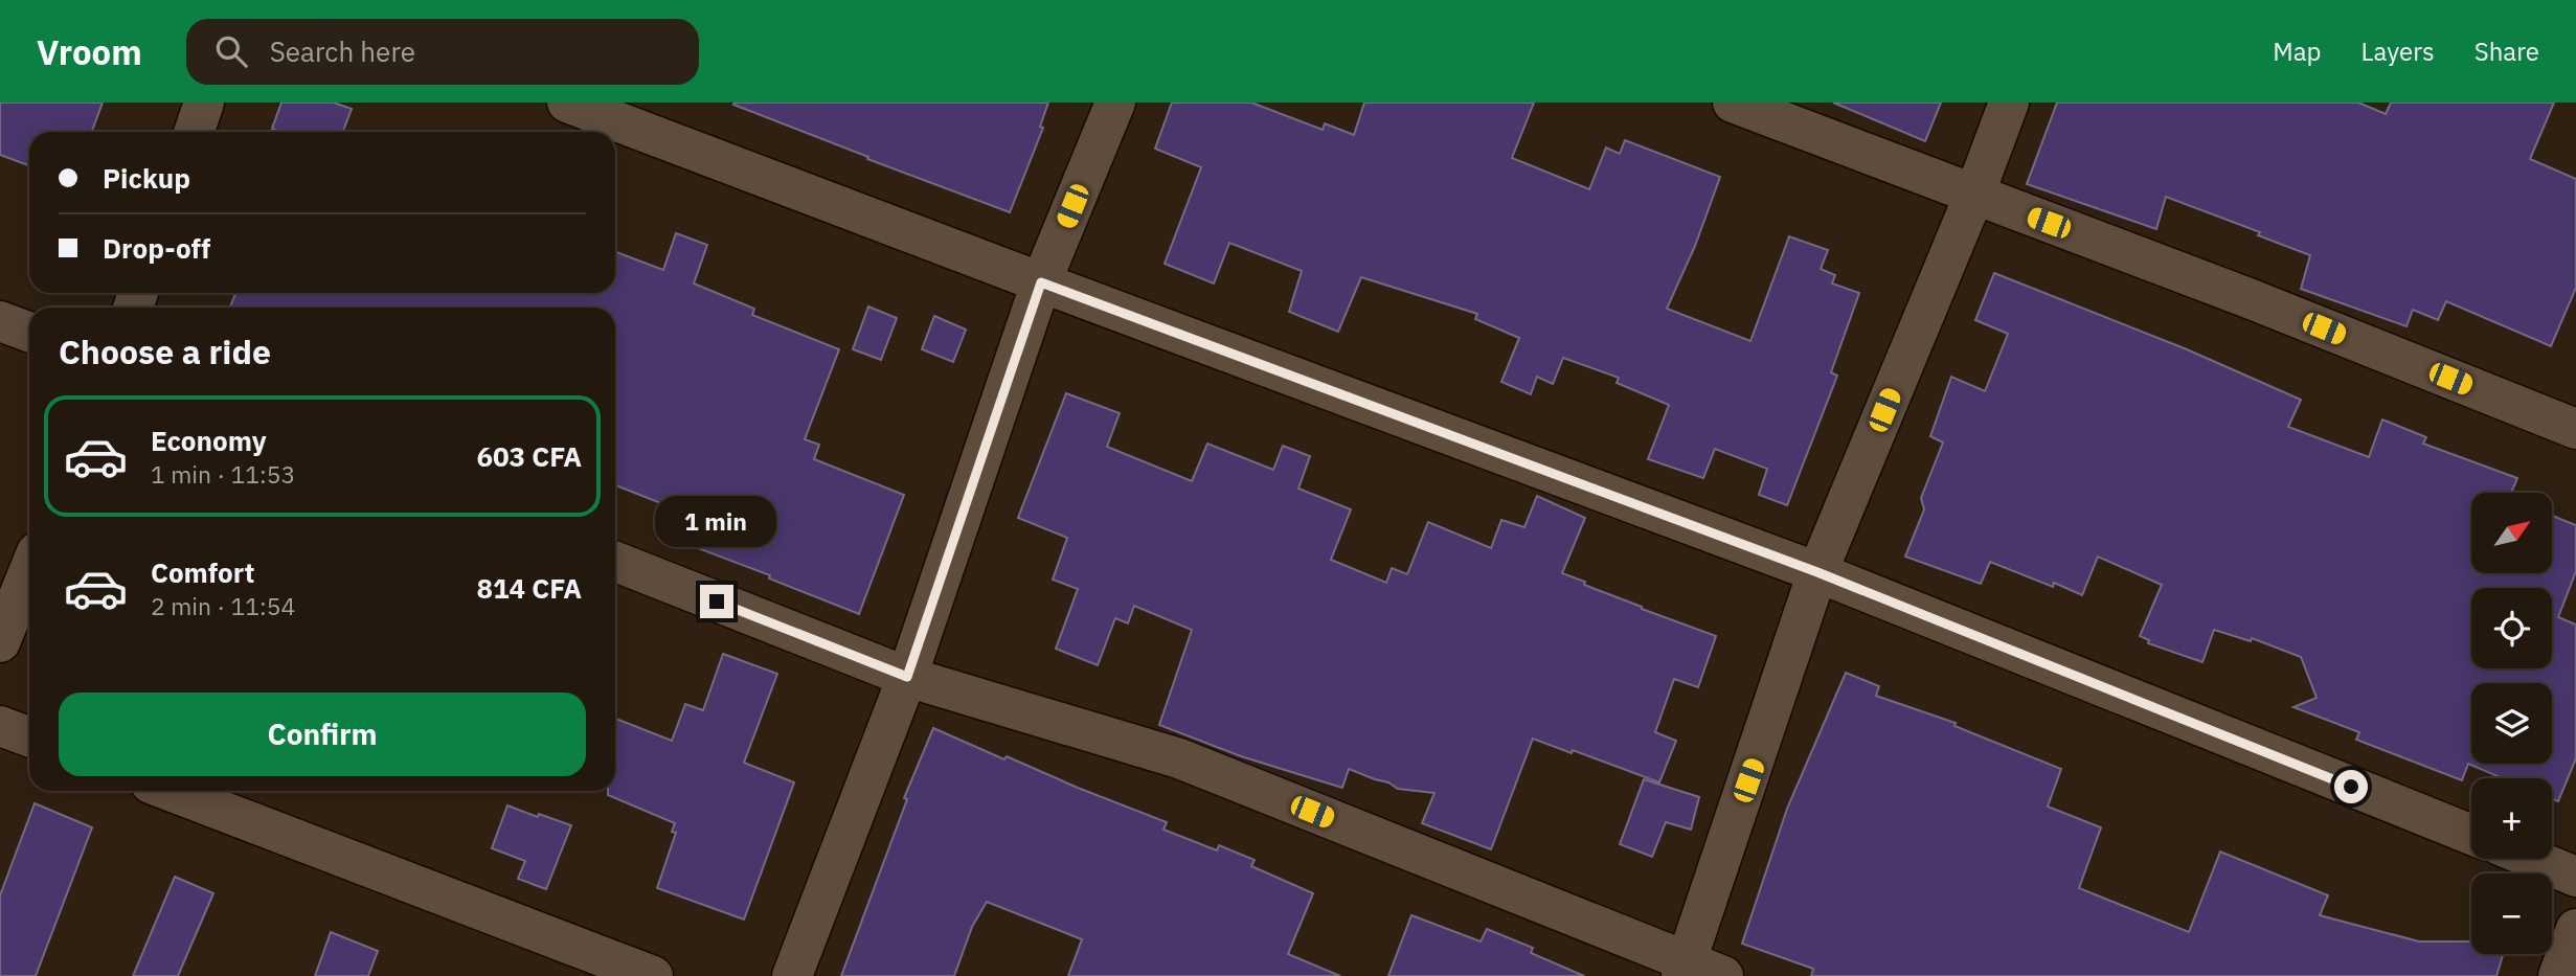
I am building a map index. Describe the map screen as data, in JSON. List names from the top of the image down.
{
  "north": "top right",
  "page": {
    "header": "Vroom",
    "search": "Search here",
    "nav": ["Map", "Layers", "Share"],
    "banner": ["Pickup", "Drop-off"],
    "heading": "Choose a ride",
    "list": [
      {
        "name": "Economy",
        "note": "1 min · 11:53",
        "value": "603 CFA"
      },
      {
        "name": "Comfort",
        "note": "2 min · 11:54",
        "value": "814 CFA"
      }
    ],
    "map_buttons": ["+", "−"],
    "bubble": "1 min",
    "buttons": "Confirm"
  }
}
